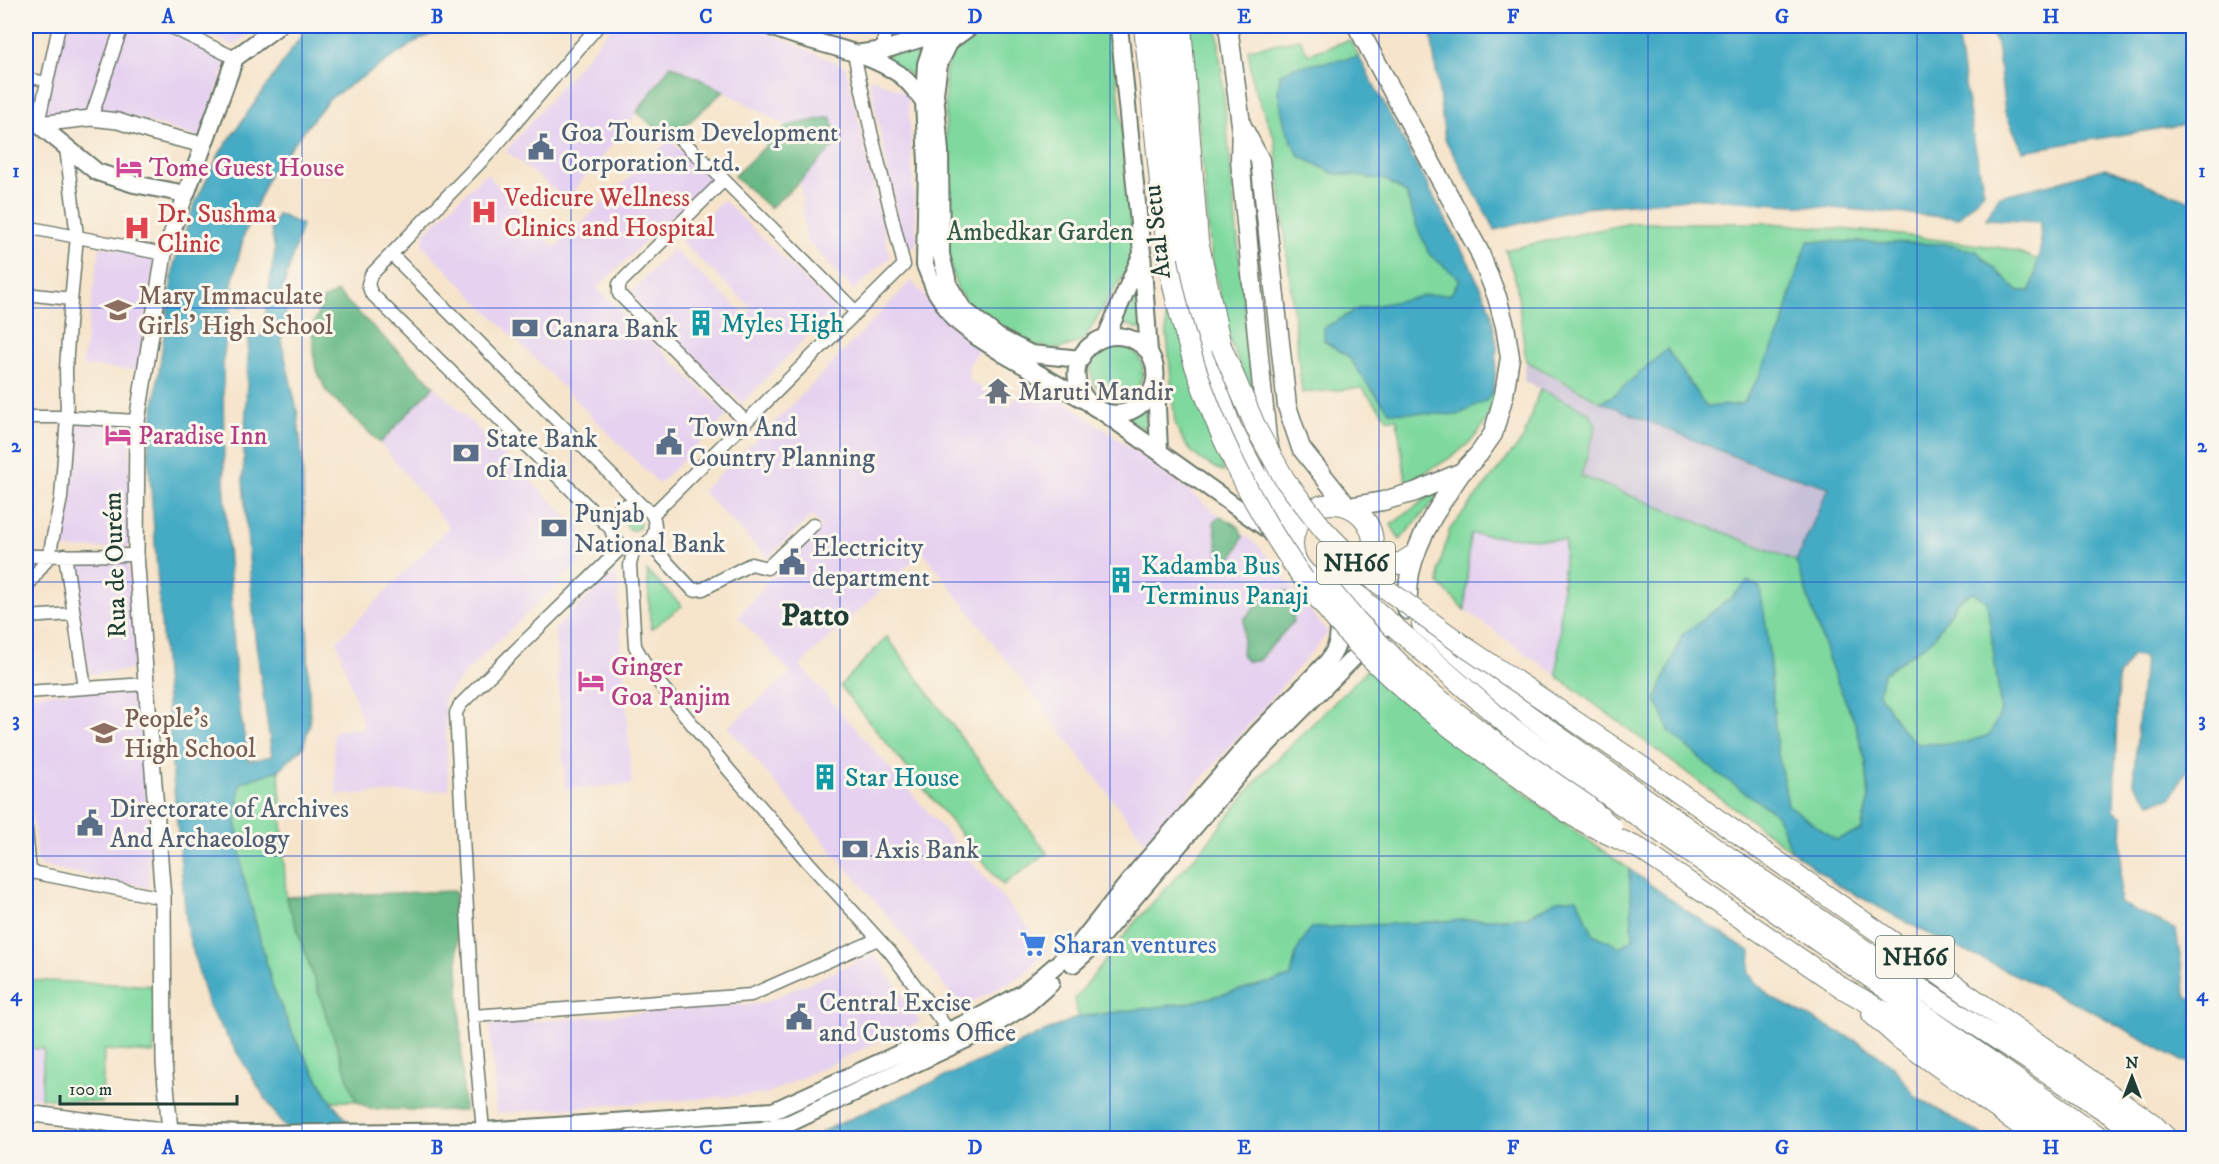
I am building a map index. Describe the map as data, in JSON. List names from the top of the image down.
{
  "streets": {
    "highway": ["Atal Setu", "NH66"],
    "main road": ["Rua de Ourém"]
  },
  "crossings": [
    ["Atal Setu", "NH66"]
  ],
  "districts": ["Patto"],
  "parks": ["Ambedkar Garden"],
  "places": {
    "public building": [
      "Goa Tourism Development Corporation Ltd.",
      "Town And Country Planning",
      "Electricity department",
      "Directorate of Archives And Archaeology",
      "Central Excise and Customs Office"
    ],
    "hotel": ["Tome Guest House", "Paradise Inn", "Ginger Goa Panjim"],
    "hospital": ["Vedicure Wellness Clinics and Hospital", "Dr. Sushma Clinic"],
    "school or university": ["Mary Immaculate Girls' High School", "People's High School"],
    "building": ["Myles High", "Kadamba Bus Terminus Panaji", "Star House"],
    "bank": [
      "Canara Bank",
      "State Bank of India",
      "Punjab National Bank",
      "Axis Bank"
    ],
    "temple": ["Maruti Mandir"],
    "supermarket": ["Sharan ventures"]
  },
  "scale_bar": "100 m",
  "north": "top",
  "grid": {
    "columns": [
      "A",
      "B",
      "C",
      "D",
      "E",
      "F",
      "G",
      "H"
    ],
    "rows": [
      "1",
      "2",
      "3",
      "4"
    ]
  }
}
